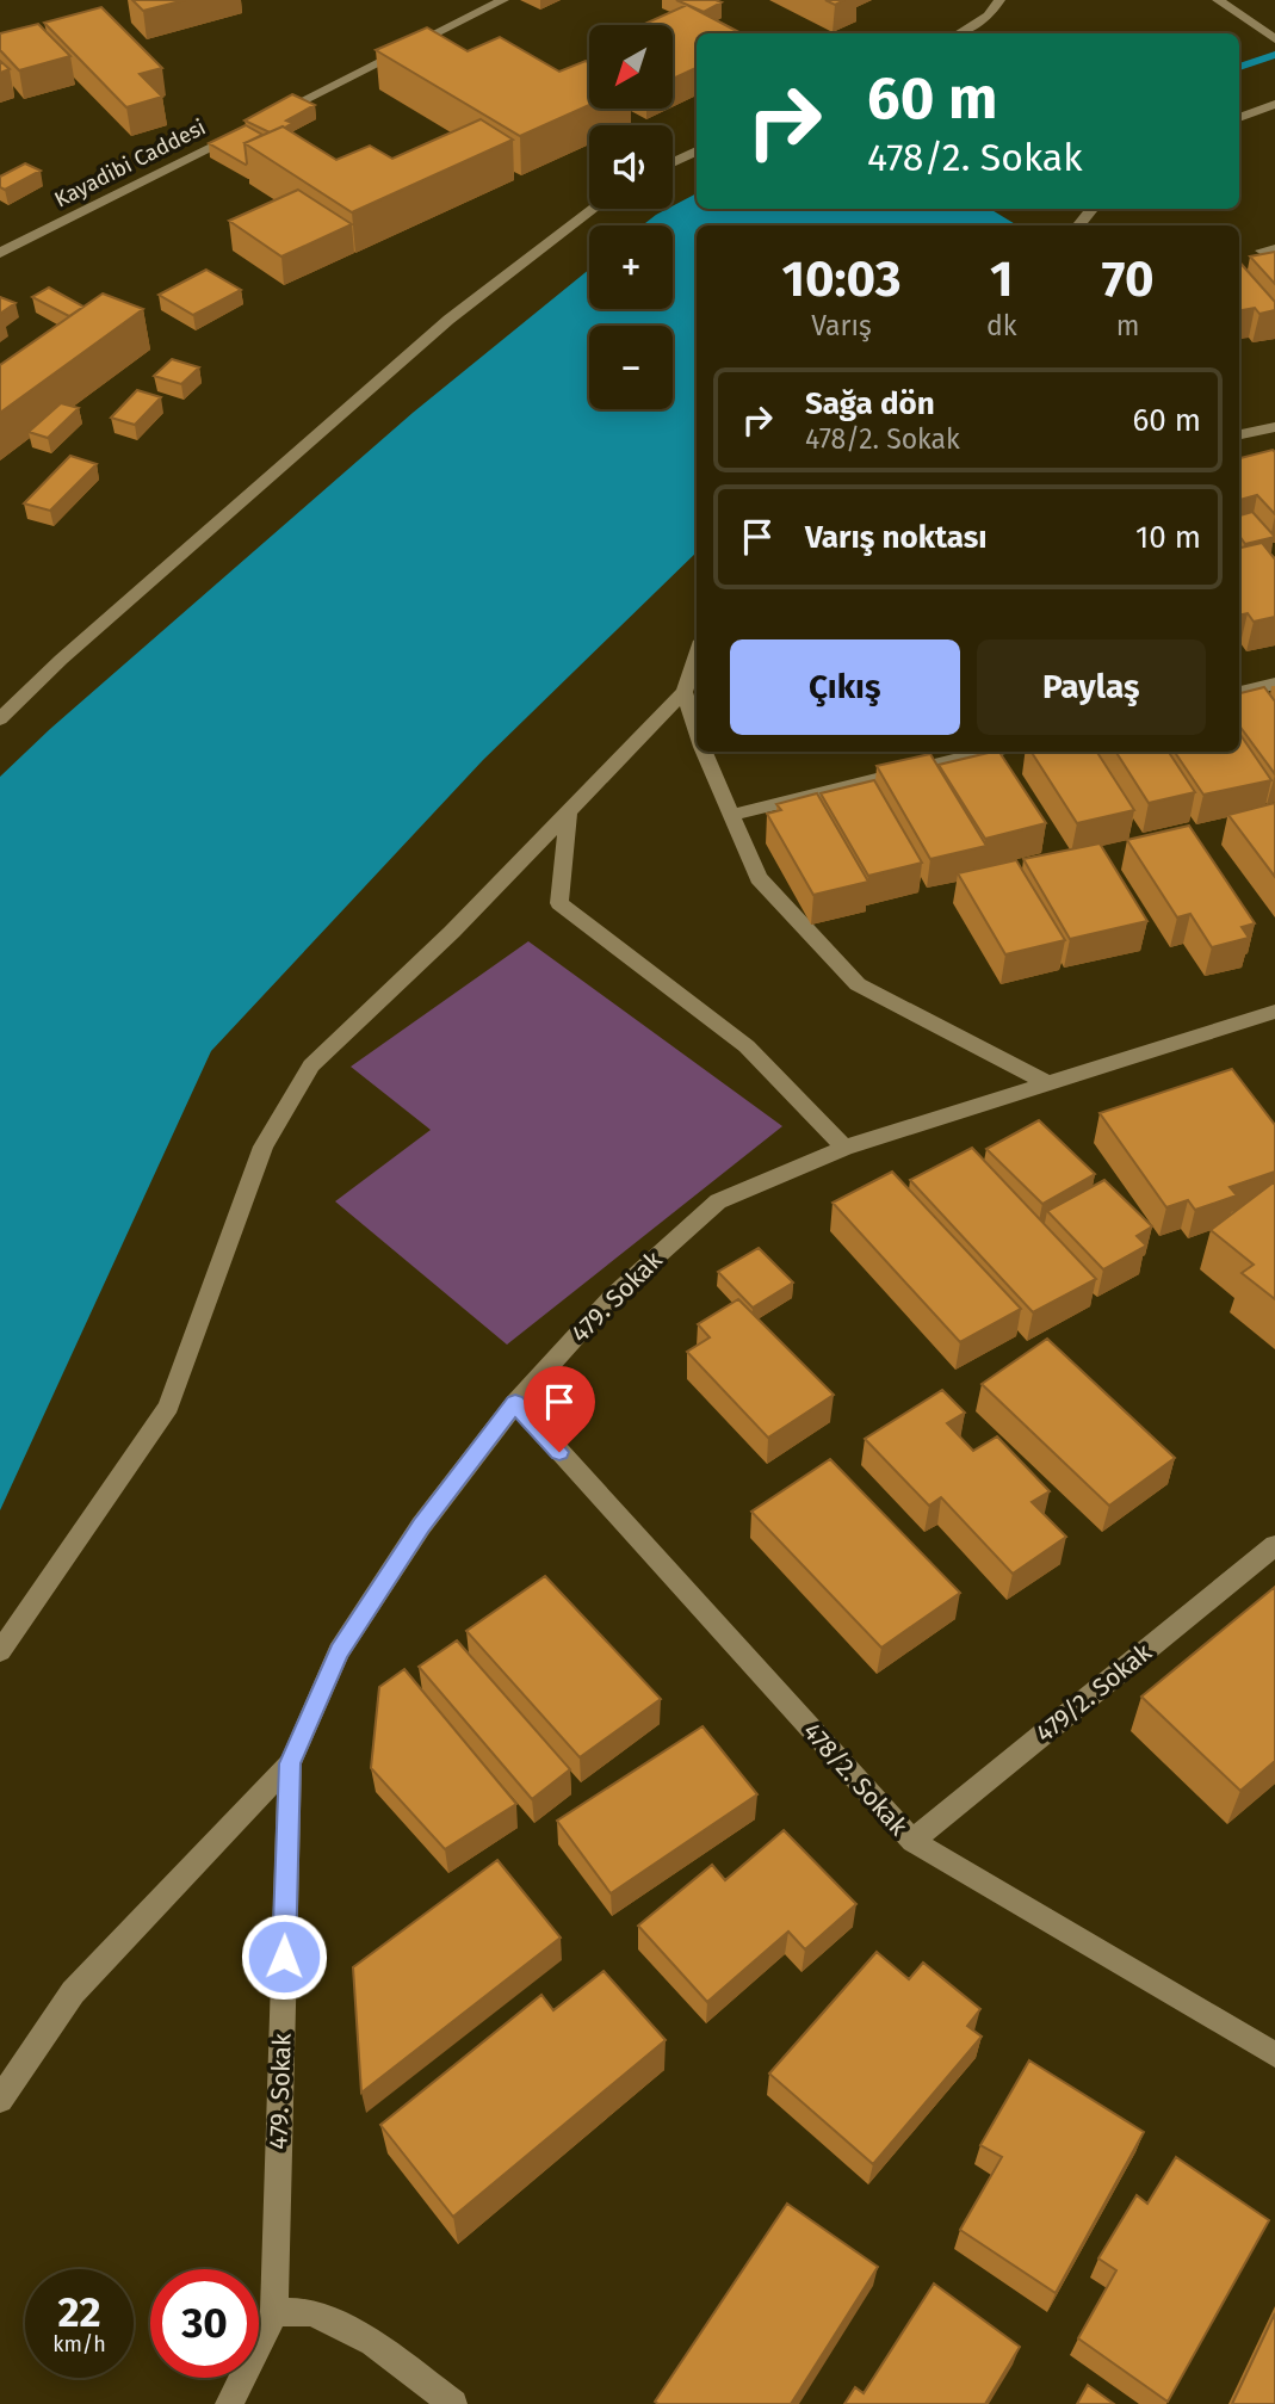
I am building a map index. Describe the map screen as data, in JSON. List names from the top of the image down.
{
  "streets": {
    "street": [
      "Kayadibi Caddesi",
      "479. Sokak",
      "479/2. Sokak",
      "478/2. Sokak"
    ]
  },
  "crossings": [
    ["479. Sokak", "478/2. Sokak"],
    ["479/2. Sokak", "478/2. Sokak"]
  ],
  "north": "bottom left",
  "page": {
    "map_buttons": ["+", "−"],
    "turn": ["60 m", "478/2. Sokak"],
    "eta": [
      "10:03",
      "Varış",
      "1",
      "dk",
      "70",
      "m"
    ],
    "list": [
      {
        "name": "Sağa dön",
        "note": "478/2. Sokak",
        "value": "60 m"
      },
      {
        "name": "Varış noktası",
        "value": "10 m"
      }
    ],
    "buttons": ["Çıkış", "Paylaş"],
    "speed": "22 km/h",
    "limit": "30"
  }
}
